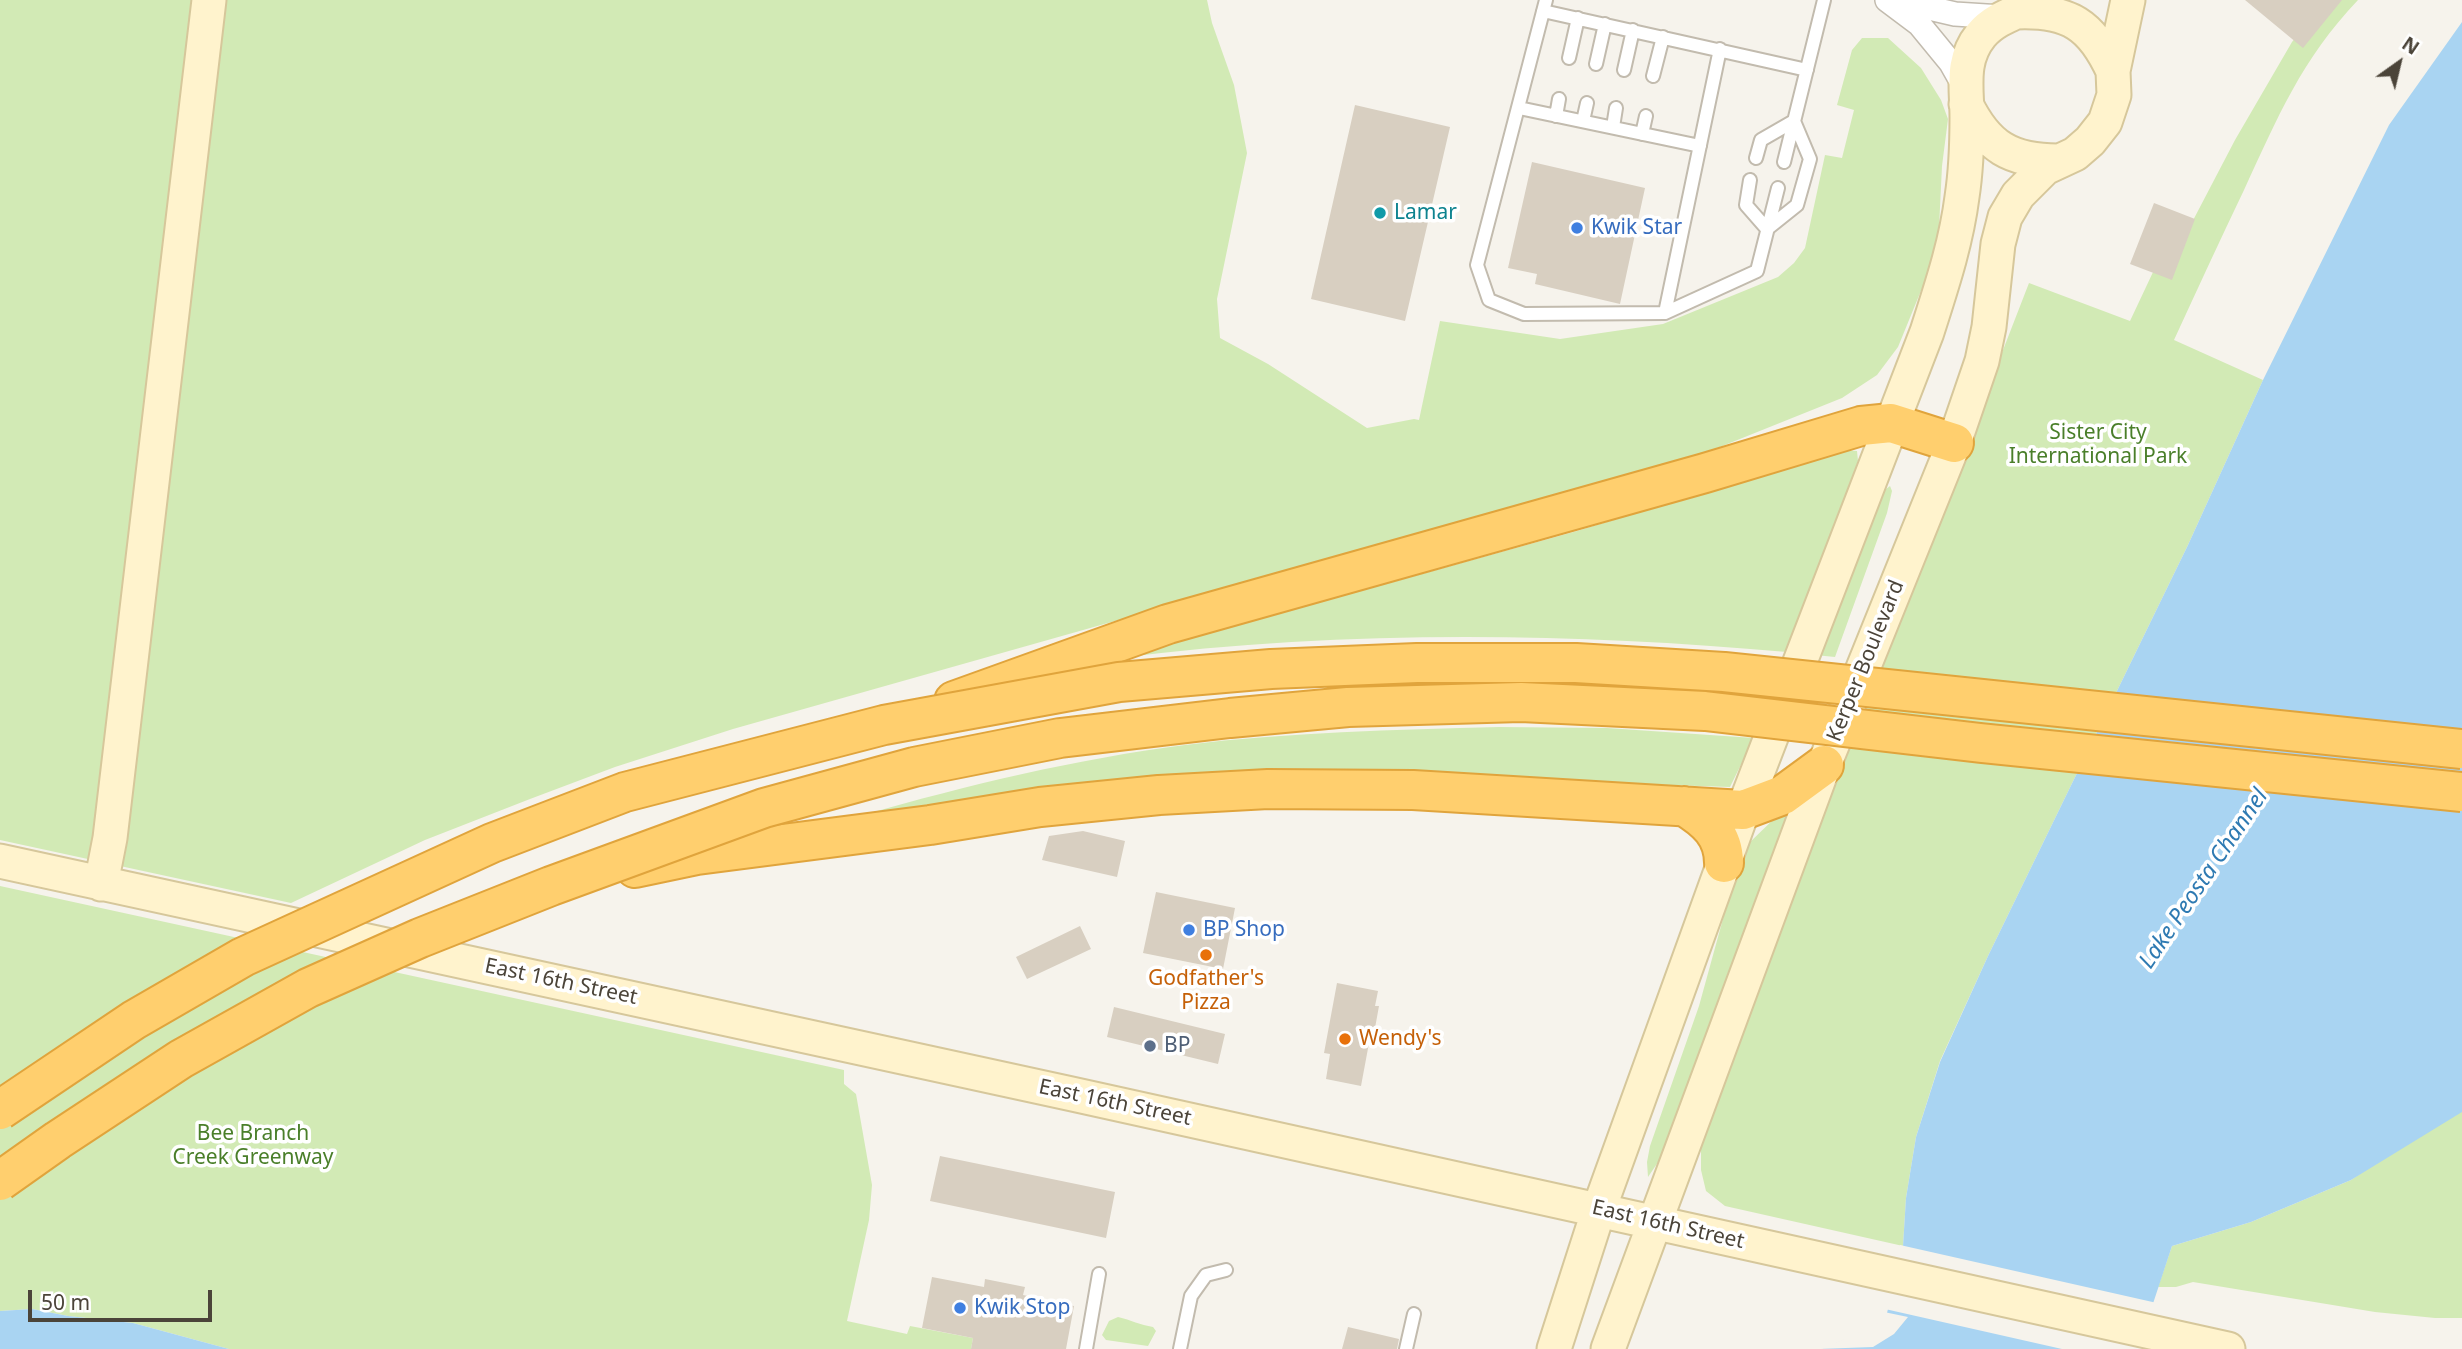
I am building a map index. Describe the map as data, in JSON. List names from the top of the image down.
{
  "streets": {
    "main road": ["Kerper Boulevard", "East 16th Street"]
  },
  "crossings": [
    ["Kerper Boulevard", "East 16th Street"]
  ],
  "water": ["Lake Peosta Channel"],
  "parks": ["Sister City International Park", "Bee Branch Creek Greenway"],
  "places": [
    "Lamar",
    "Kwik Star",
    "BP Shop",
    "Godfather's Pizza",
    "Wendy's",
    "BP",
    "Kwik Stop"
  ],
  "scale_bar": "50 m",
  "north": "top right"
}
